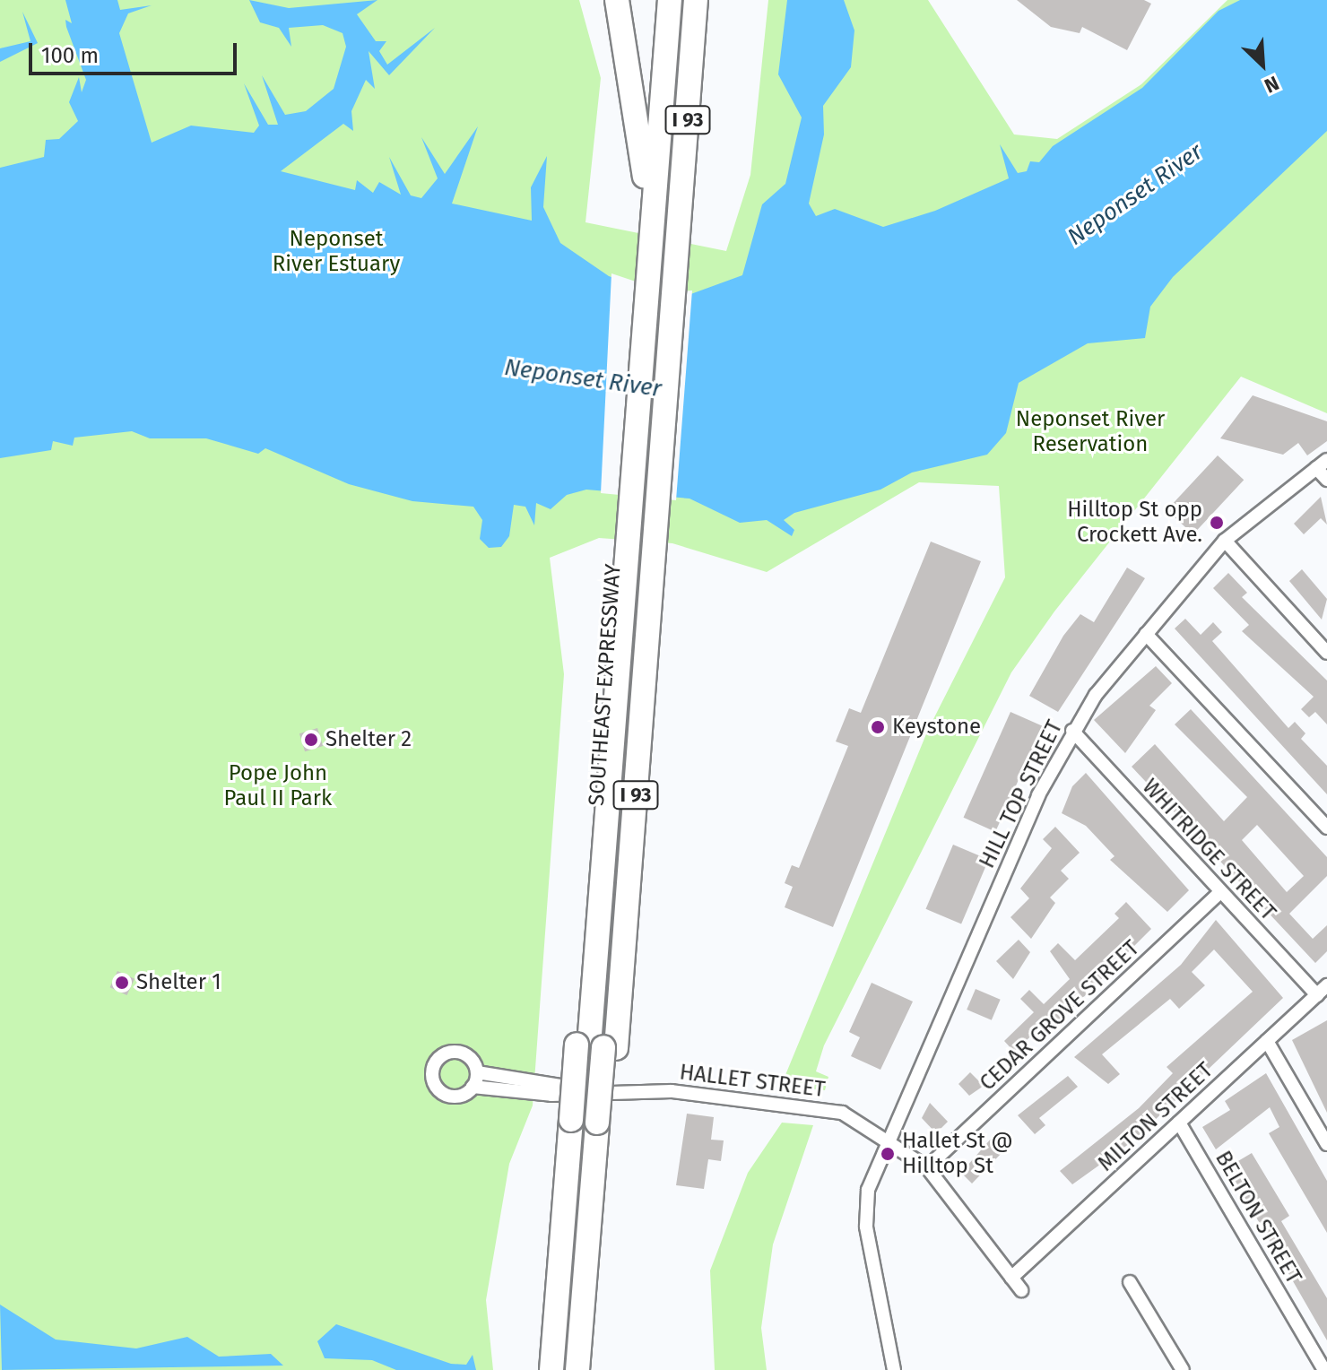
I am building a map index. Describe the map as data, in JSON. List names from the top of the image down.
{
  "streets": {
    "highway": ["I 93", "SOUTHEAST EXPRESSWAY"],
    "street": [
      "HILL TOP STREET",
      "WHITRIDGE STREET",
      "CEDAR GROVE STREET",
      "HALLET STREET",
      "MILTON STREET",
      "BELTON STREET"
    ]
  },
  "crossings": [
    ["I 93", "SOUTHEAST EXPRESSWAY"],
    ["HILL TOP STREET", "WHITRIDGE STREET"],
    ["HILL TOP STREET", "HALLET STREET"],
    ["WHITRIDGE STREET", "CEDAR GROVE STREET"],
    ["WHITRIDGE STREET", "MILTON STREET"],
    ["CEDAR GROVE STREET", "HALLET STREET"],
    ["HALLET STREET", "MILTON STREET"],
    ["MILTON STREET", "BELTON STREET"]
  ],
  "water": ["Neponset River"],
  "parks": ["Neponset River Estuary", "Neponset River Reservation", "Pope John Paul II Park"],
  "places": [
    "Hilltop St opp Crockett Ave.",
    "Keystone",
    "Shelter 2",
    "Shelter 1",
    "Hallet St @ Hilltop St"
  ],
  "scale_bar": "100 m",
  "north": "bottom right"
}
